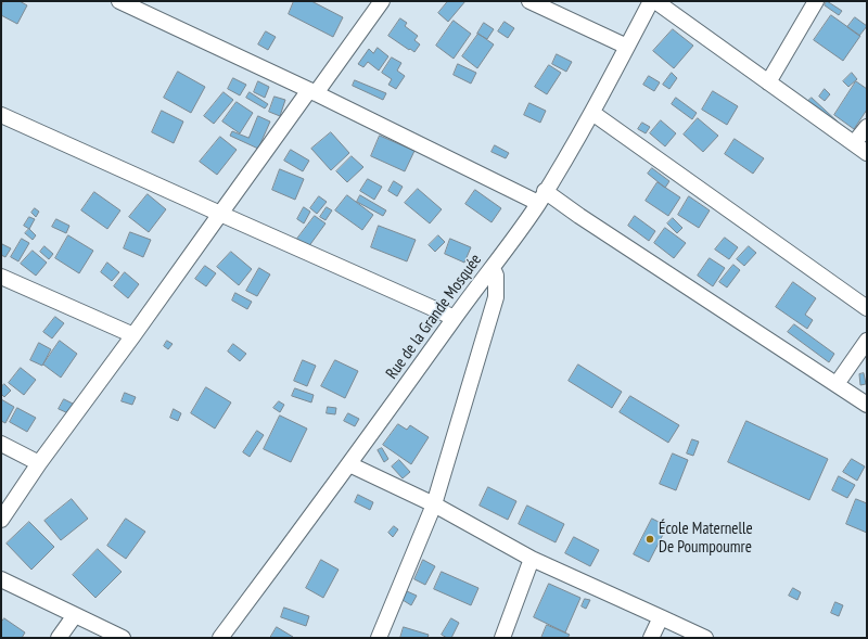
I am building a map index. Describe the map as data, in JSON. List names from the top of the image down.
{
  "streets": {
    "street": ["Rue de la Grande Mosquée"]
  },
  "places": ["École Maternelle De Poumpoumre"]
}
